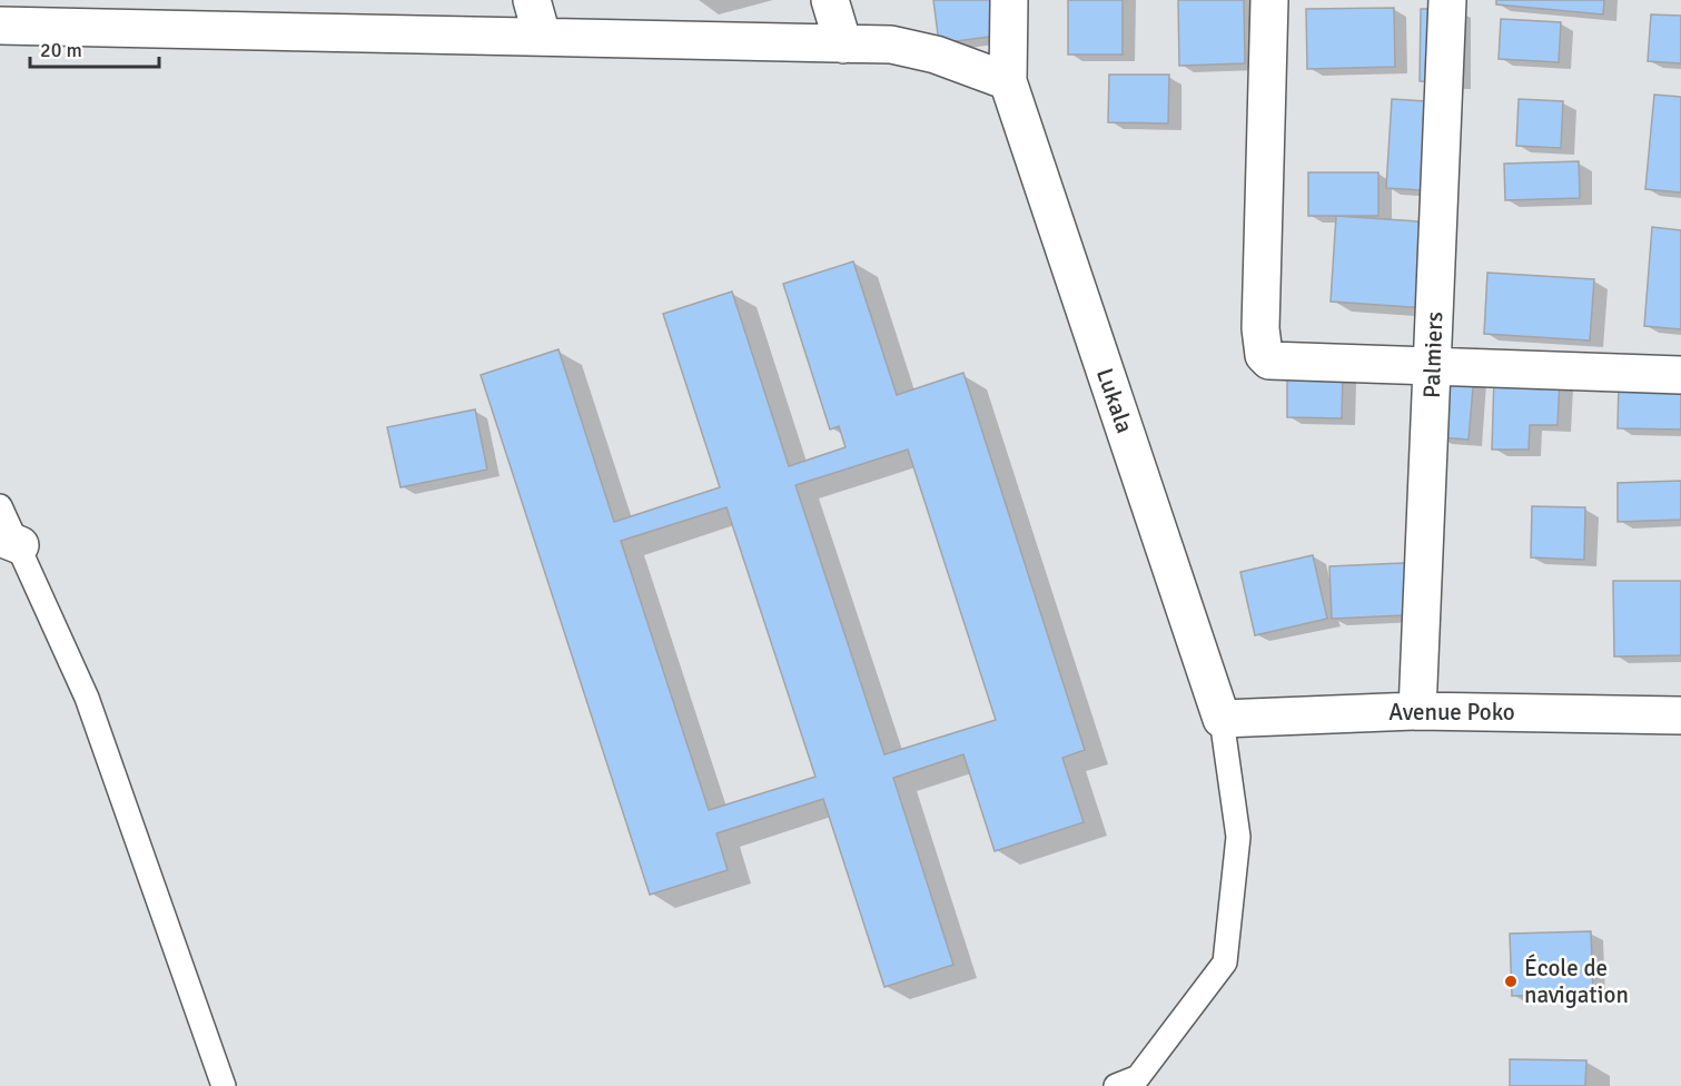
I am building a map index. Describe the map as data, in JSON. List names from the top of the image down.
{
  "streets": {
    "street": ["Palmiers", "Lukala", "Avenue Poko"]
  },
  "crossings": [
    ["Palmiers", "Avenue Poko"],
    ["Lukala", "Avenue Poko"]
  ],
  "places": ["École de navigation"],
  "scale_bar": "20 m"
}
